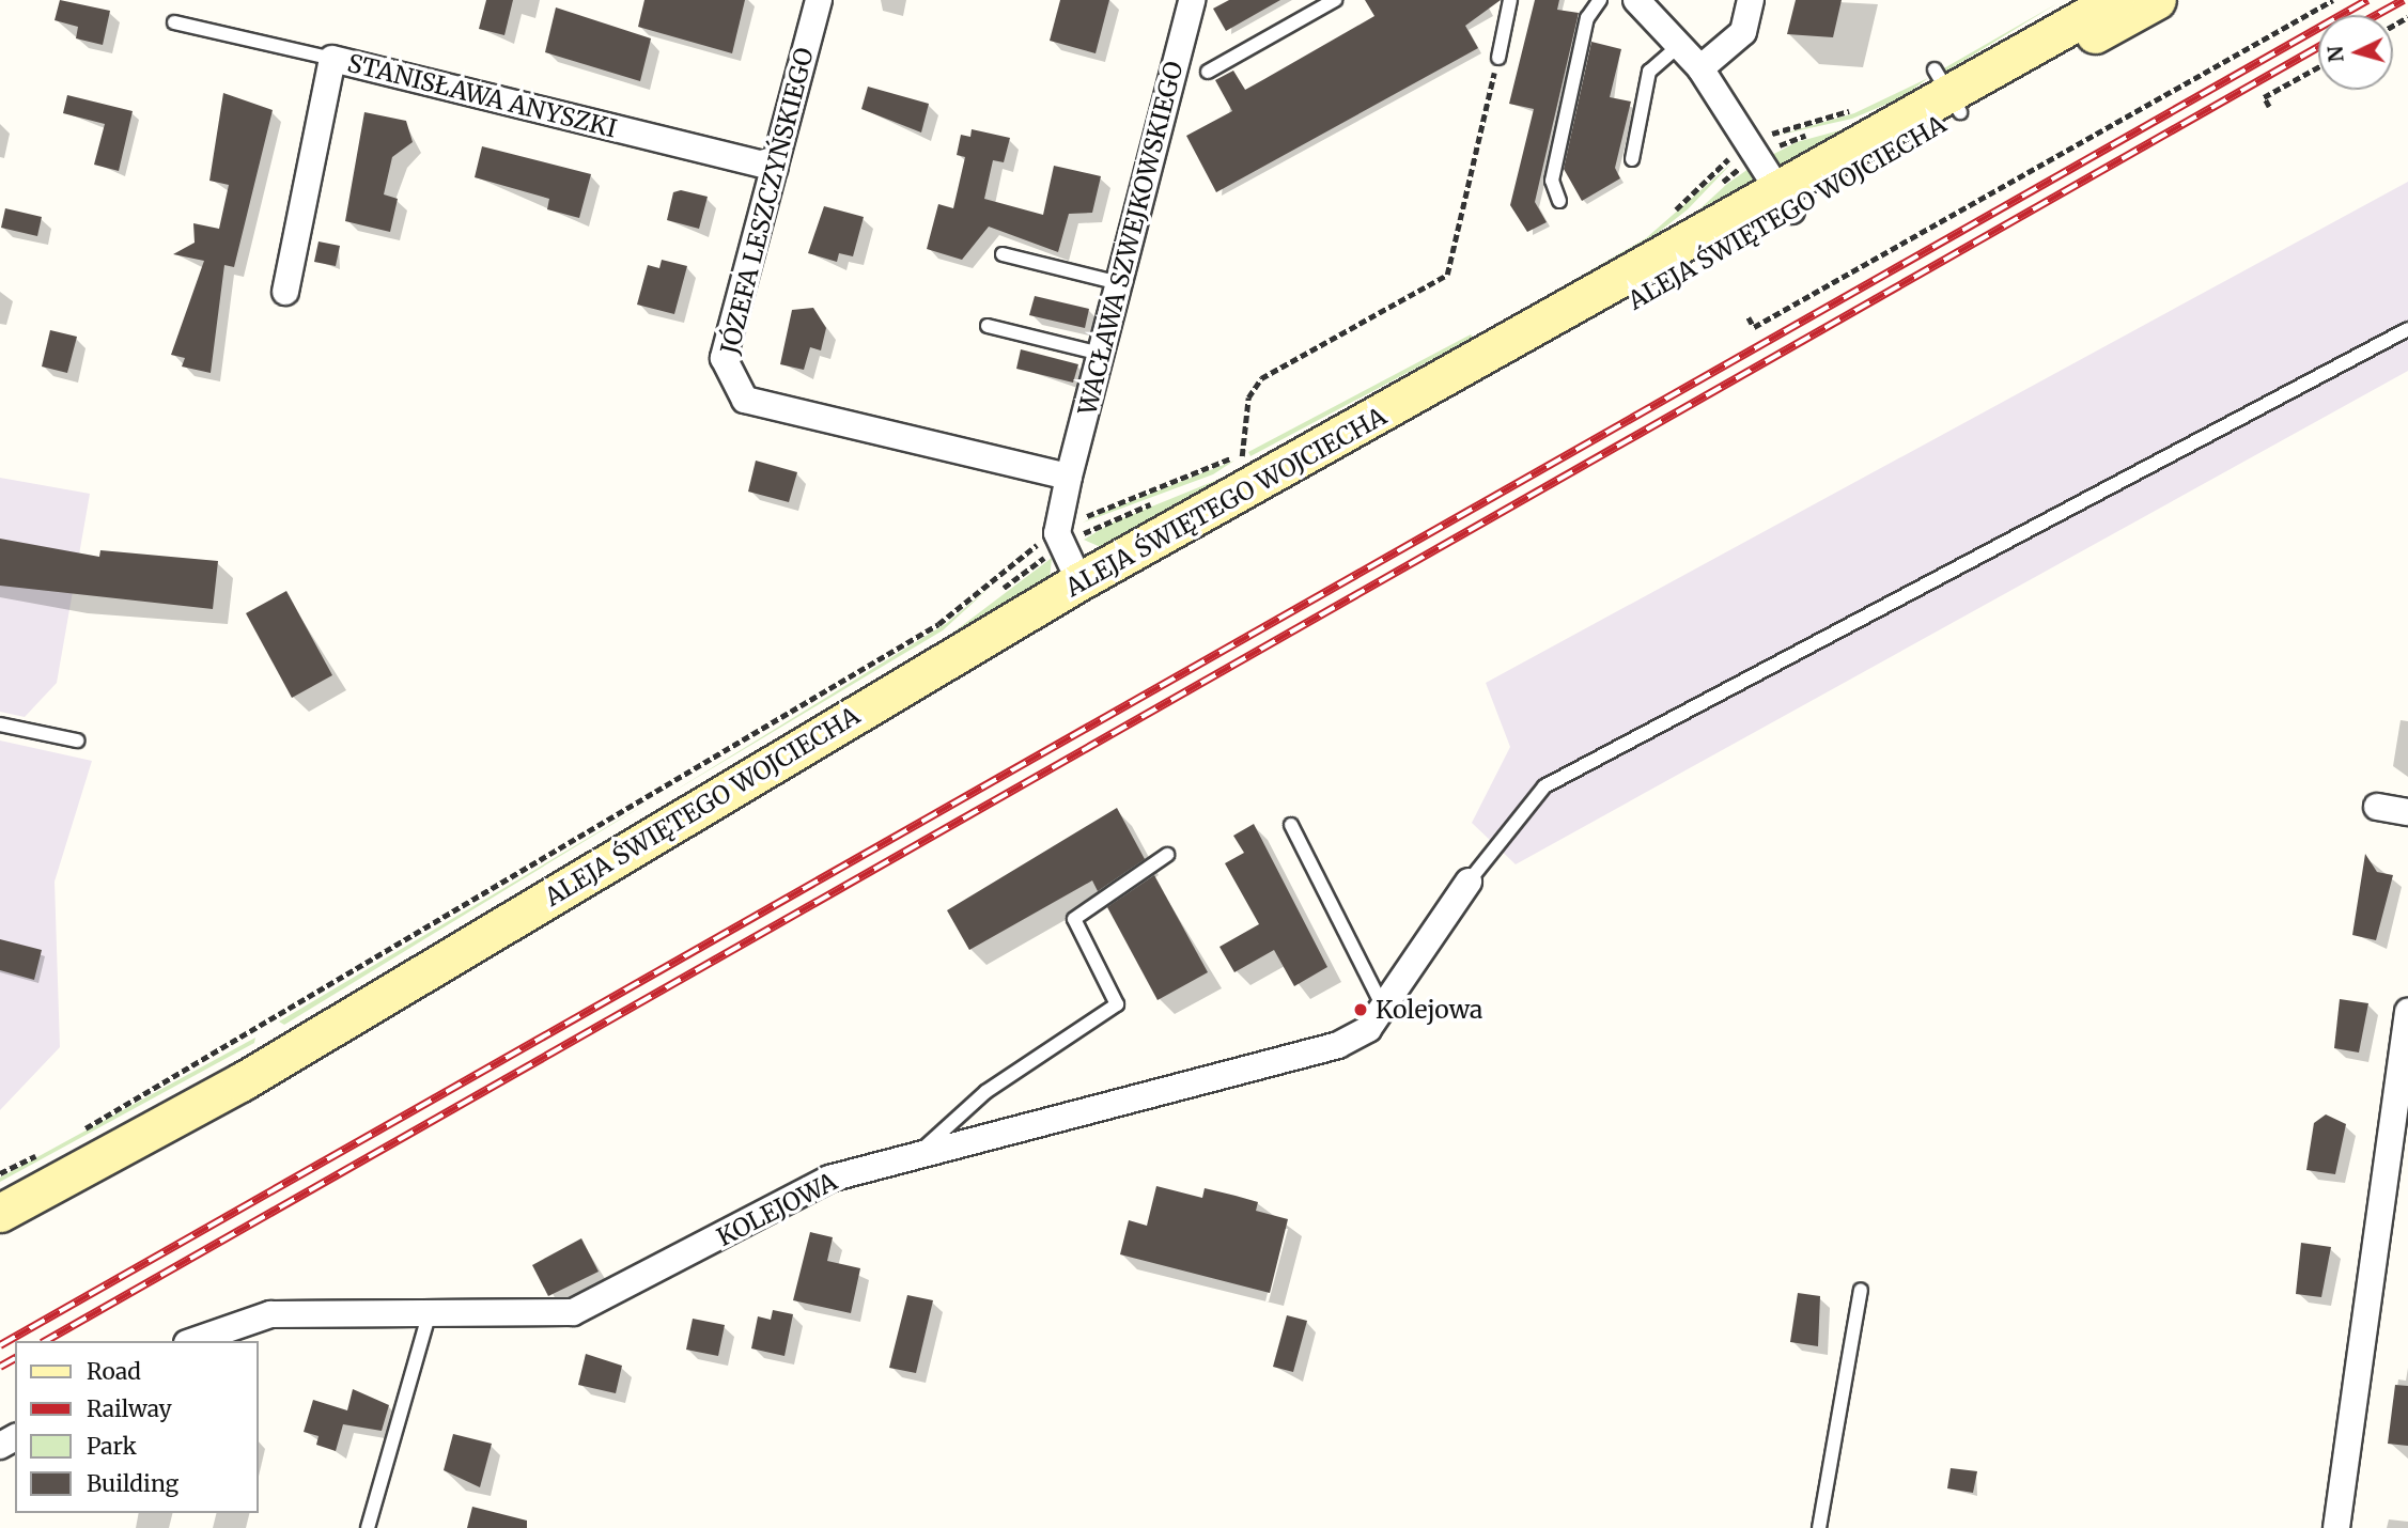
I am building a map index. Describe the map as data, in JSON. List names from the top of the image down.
{
  "streets": {
    "street": [
      "STANISŁAWA ANYSZKI",
      "JÓZEFA LESZCZYŃSKIEGO",
      "ALEJA ŚWIĘTEGO WOJCIECHA",
      "WACŁAWA SZWEJKOWSKIEGO",
      "KOLEJOWA"
    ]
  },
  "crossings": [
    ["STANISŁAWA ANYSZKI", "JÓZEFA LESZCZYŃSKIEGO"],
    ["JÓZEFA LESZCZYŃSKIEGO", "WACŁAWA SZWEJKOWSKIEGO"],
    ["ALEJA ŚWIĘTEGO WOJCIECHA", "WACŁAWA SZWEJKOWSKIEGO"]
  ],
  "places": ["Kolejowa"],
  "legend": [
    "Road",
    "Railway",
    "Park",
    "Building"
  ],
  "north": "left"
}
